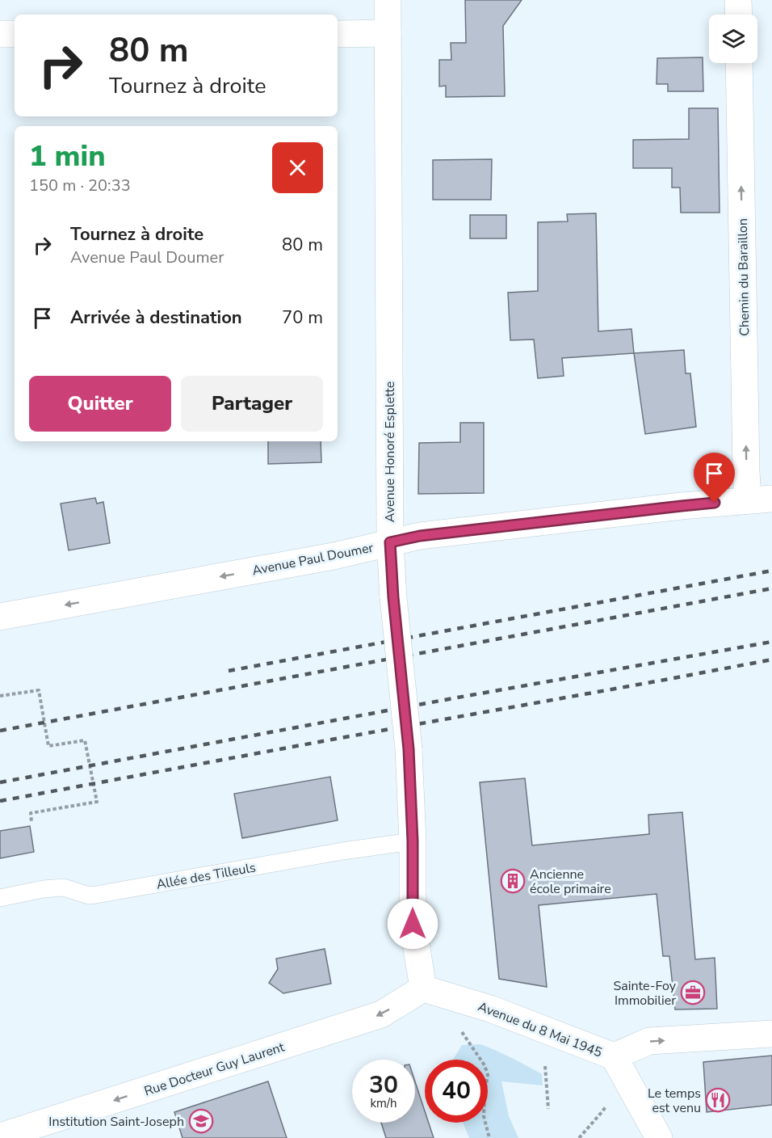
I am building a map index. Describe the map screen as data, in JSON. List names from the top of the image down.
{
  "streets": {
    "street": [
      "Chemin du Baraillon",
      "Avenue Honoré Esplette",
      "Avenue Paul Doumer",
      "Avenue du 8 Mai 1945",
      "Rue Docteur Guy Laurent"
    ],
    "lane": ["Allée des Tilleuls"]
  },
  "crossings": [
    ["Chemin du Baraillon", "Avenue Paul Doumer"],
    ["Avenue Honoré Esplette", "Avenue Paul Doumer"],
    ["Avenue Honoré Esplette", "Allée des Tilleuls"],
    ["Avenue Honoré Esplette", "Avenue du 8 Mai 1945"],
    ["Avenue Honoré Esplette", "Rue Docteur Guy Laurent"],
    ["Avenue du 8 Mai 1945", "Rue Docteur Guy Laurent"]
  ],
  "one_way": [
    "Chemin du Baraillon",
    "Avenue Paul Doumer",
    "Avenue du 8 Mai 1945",
    "Rue Docteur Guy Laurent"
  ],
  "places": {
    "building": ["Ancienne école primaire"],
    "office": ["Sainte-Foy Immobilier"],
    "restaurant": ["Le temps est venu"],
    "school or university": ["Institution Saint-Joseph"]
  },
  "page": {
    "turn": ["80 m", "Tournez à droite"],
    "heading": ["1 min", "150 m · 20:33"],
    "list": [
      {
        "name": "Tournez à droite",
        "note": "Avenue Paul Doumer",
        "value": "80 m"
      },
      {
        "name": "Arrivée à destination",
        "value": "70 m"
      }
    ],
    "buttons": ["Quitter", "Partager"],
    "speed": "30 km/h",
    "limit": "40"
  }
}
